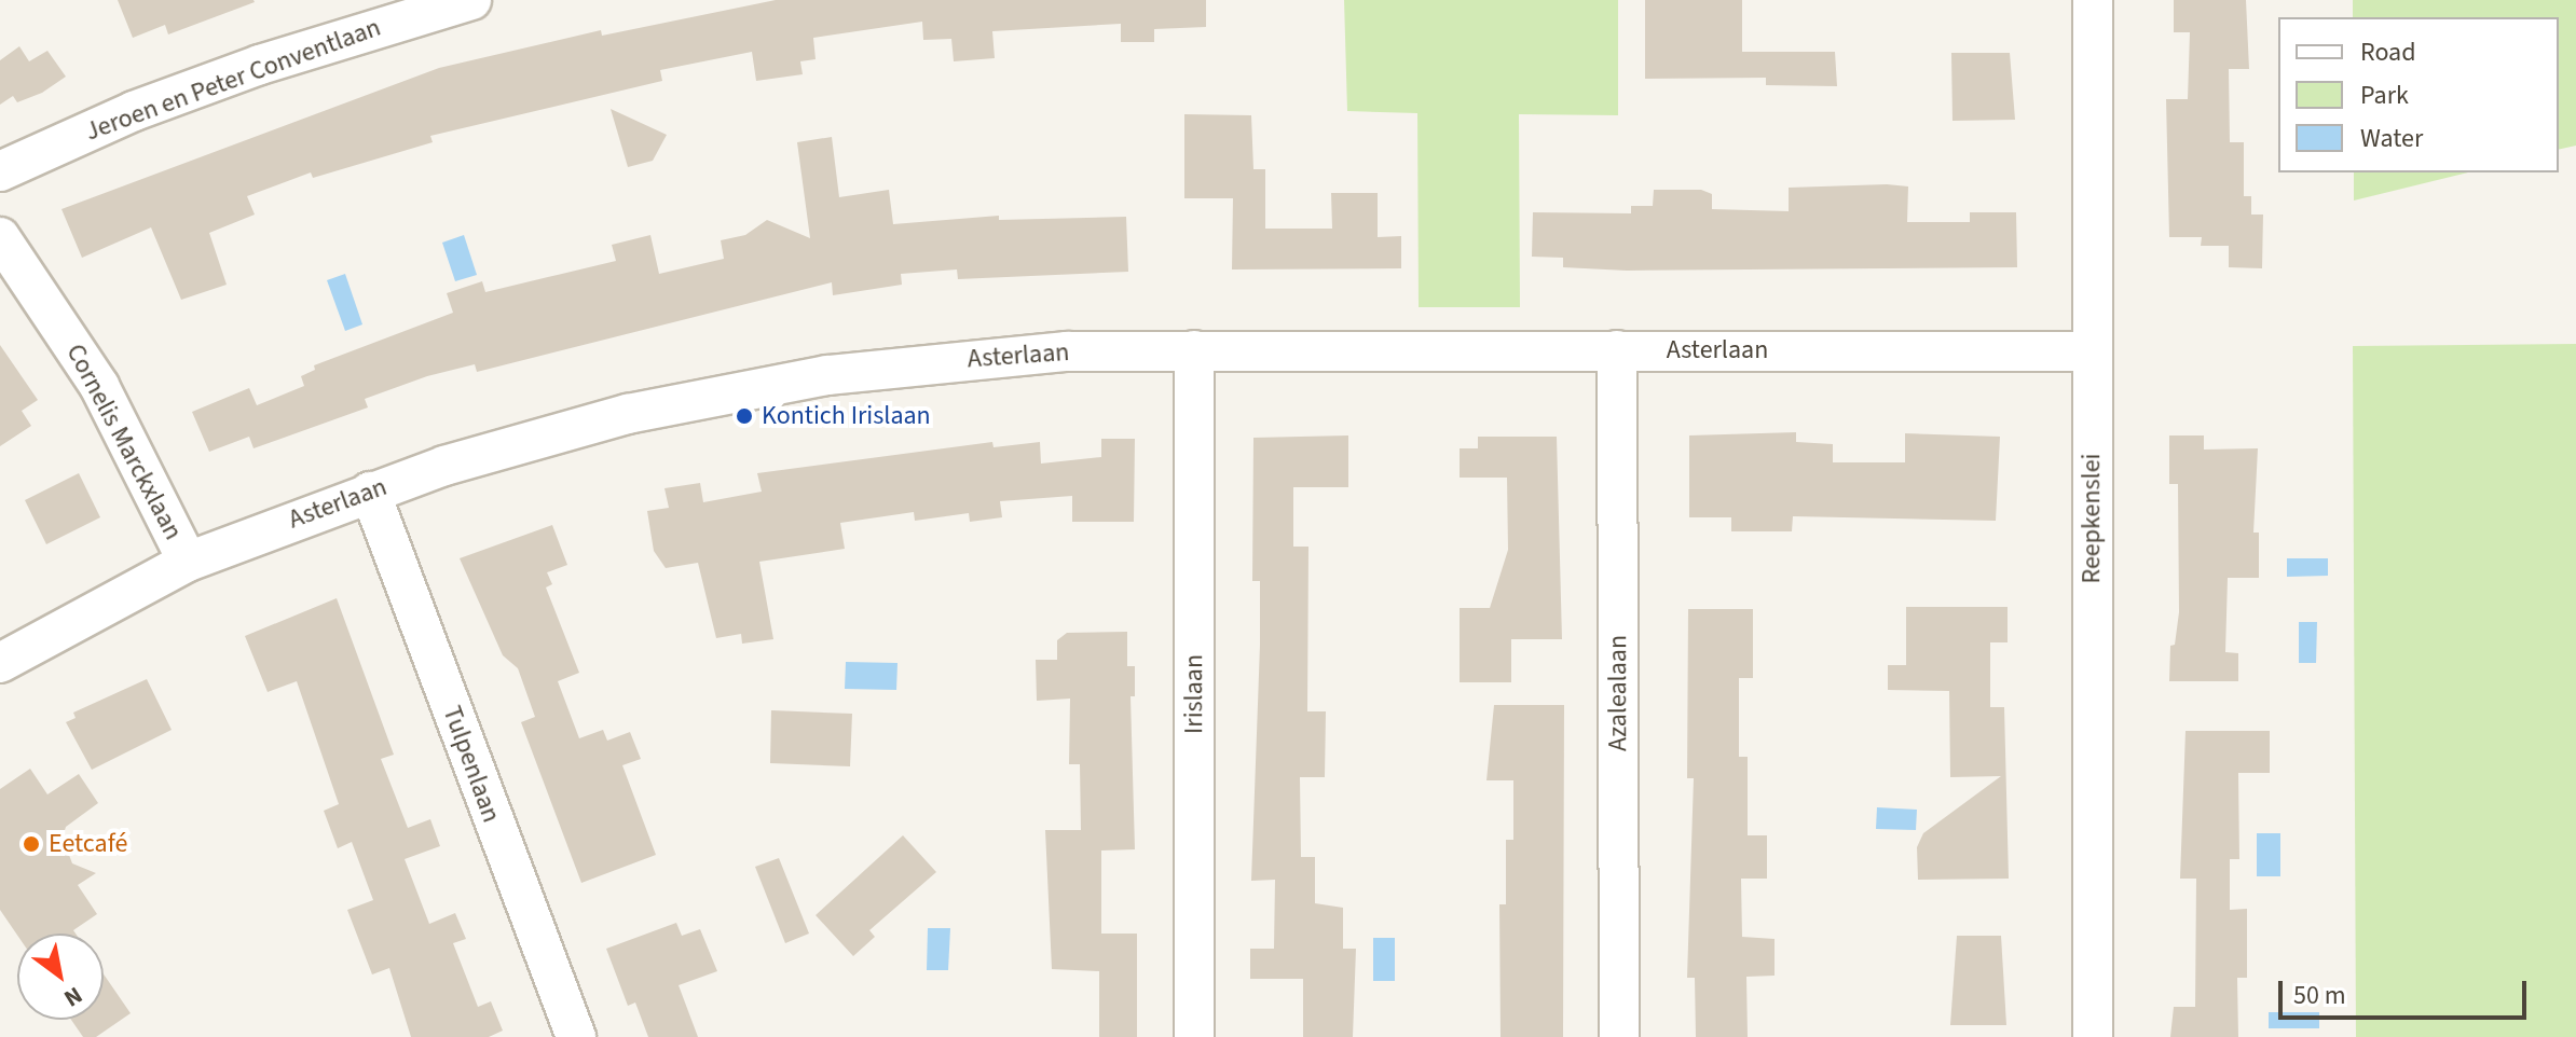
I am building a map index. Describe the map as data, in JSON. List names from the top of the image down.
{
  "streets": {
    "street": [
      "Jeroen en Peter Conventlaan",
      "Asterlaan",
      "Cornelis Marckxlaan",
      "Reepkenslei",
      "Azalealaan",
      "Irislaan",
      "Tulpenlaan"
    ]
  },
  "crossings": [
    ["Asterlaan", "Cornelis Marckxlaan"],
    ["Asterlaan", "Reepkenslei"],
    ["Asterlaan", "Azalealaan"],
    ["Asterlaan", "Irislaan"],
    ["Asterlaan", "Tulpenlaan"]
  ],
  "places": ["Kontich Irislaan", "Eetcafé"],
  "legend": ["Road", "Park", "Water"],
  "scale_bar": "50 m",
  "north": "bottom right"
}
